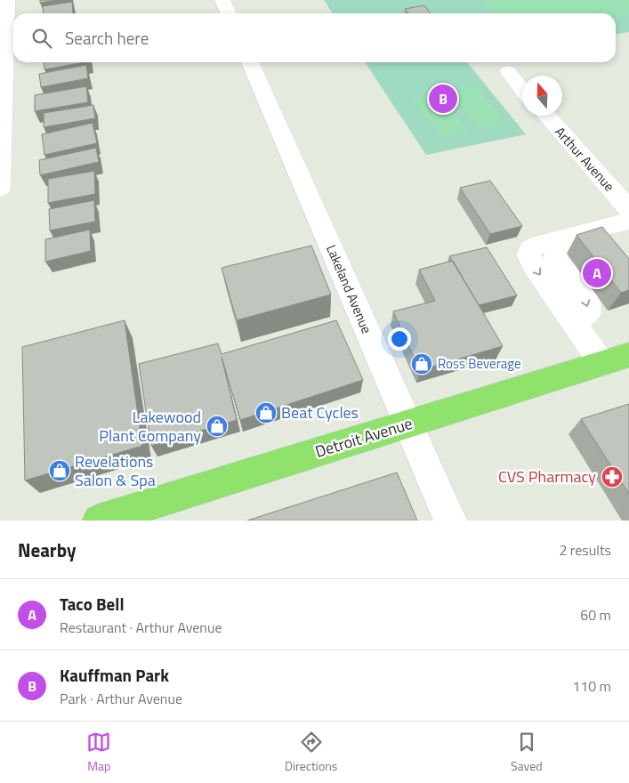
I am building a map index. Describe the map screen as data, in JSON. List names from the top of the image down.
{
  "streets": {
    "main road": ["Detroit Avenue"],
    "street": ["Arthur Avenue", "Lakeland Avenue"]
  },
  "crossings": [
    ["Lakeland Avenue", "Detroit Avenue"]
  ],
  "places": {
    "shop": [
      "Ross Beverage",
      "Beat Cycles",
      "Lakewood Plant Company",
      "Revelations Salon & Spa"
    ],
    "pharmacy": ["CVS Pharmacy"]
  },
  "north": "top",
  "page": {
    "search": "Search here",
    "pins": ["B", "A"],
    "heading": ["Nearby", "2 results"],
    "list": [
      {
        "mark": "A",
        "name": "Taco Bell",
        "note": "Restaurant · Arthur Avenue",
        "value": "60 m"
      },
      {
        "mark": "B",
        "name": "Kauffman Park",
        "note": "Park · Arthur Avenue",
        "value": "110 m"
      }
    ],
    "nav": ["Map", "Directions", "Saved"]
  }
}
